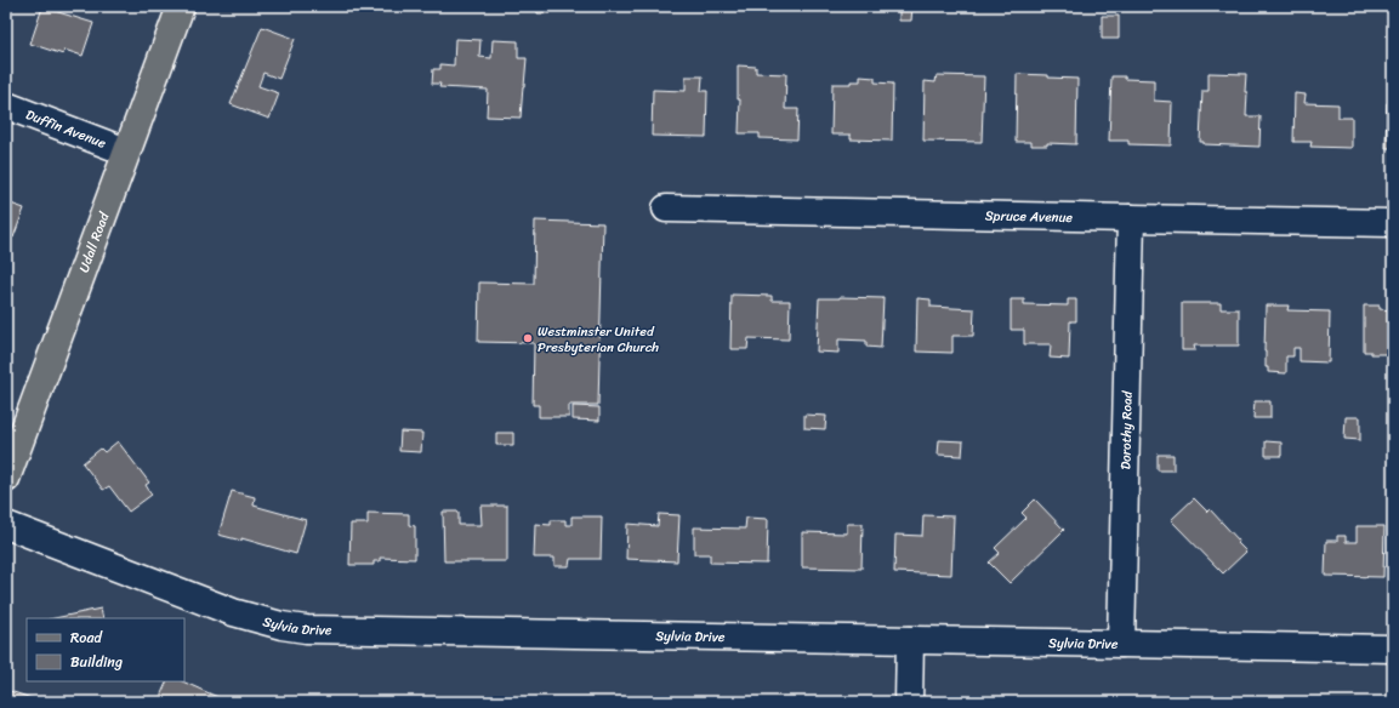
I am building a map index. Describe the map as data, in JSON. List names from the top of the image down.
{
  "streets": {
    "main road": ["Udall Road"],
    "street": [
      "Duffin Avenue",
      "Spruce Avenue",
      "Dorothy Road",
      "Sylvia Drive"
    ]
  },
  "crossings": [
    ["Duffin Avenue", "Udall Road"],
    ["Spruce Avenue", "Dorothy Road"],
    ["Dorothy Road", "Sylvia Drive"]
  ],
  "places": ["Westminster United Presbyterian Church"],
  "legend": ["Road", "Building"]
}
